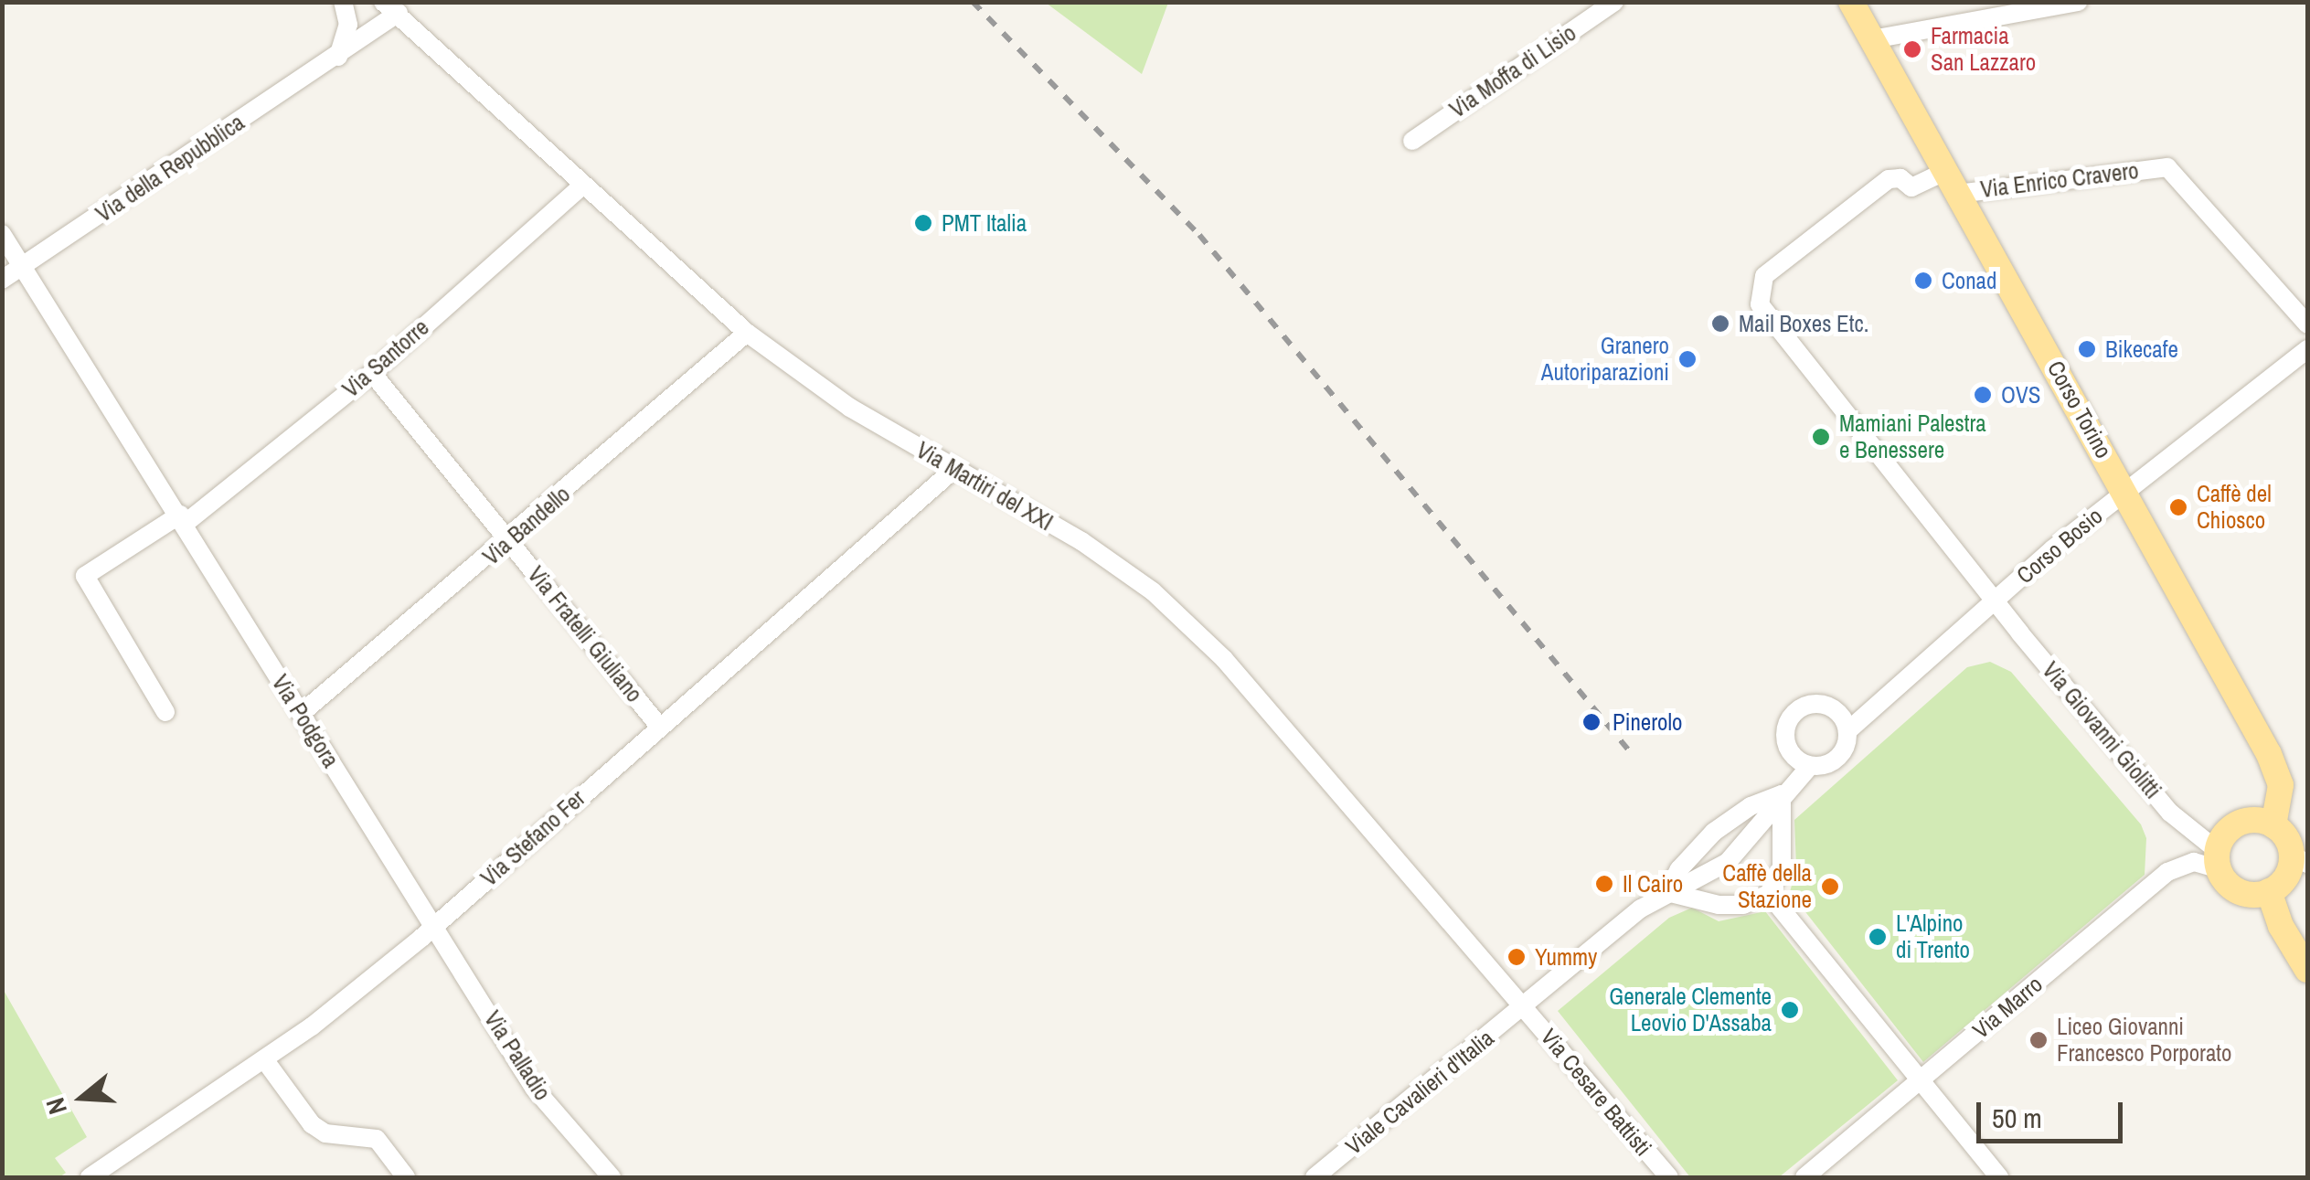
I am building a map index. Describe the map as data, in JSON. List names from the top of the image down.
{
  "streets": {
    "main road": ["Corso Torino"],
    "street": [
      "Via Moffa di Lisio",
      "Via della Repubblica",
      "Via Enrico Cravero",
      "Via Santorre",
      "Via Martiri del XXI",
      "Via Bandello",
      "Corso Bosio",
      "Via Fratelli Giuliano",
      "Via Podgora",
      "Via Giovanni Giolitti",
      "Via Stefano Fer",
      "Via Marro",
      "Via Palladio",
      "Viale Cavalieri d'Italia",
      "Via Cesare Battisti"
    ]
  },
  "crossings": [
    ["Via della Repubblica", "Via Martiri del XXI"],
    ["Via della Repubblica", "Via Podgora"],
    ["Via Enrico Cravero", "Corso Torino"],
    ["Via Enrico Cravero", "Via Giovanni Giolitti"],
    ["Via Santorre", "Via Martiri del XXI"],
    ["Via Santorre", "Via Fratelli Giuliano"],
    ["Via Santorre", "Via Podgora"],
    ["Corso Torino", "Corso Bosio"],
    ["Corso Torino", "Via Giovanni Giolitti"],
    ["Corso Torino", "Via Marro"],
    ["Via Martiri del XXI", "Via Bandello"],
    ["Via Martiri del XXI", "Via Stefano Fer"],
    ["Via Martiri del XXI", "Viale Cavalieri d'Italia"],
    ["Via Martiri del XXI", "Via Cesare Battisti"],
    ["Via Bandello", "Via Fratelli Giuliano"],
    ["Via Bandello", "Via Podgora"],
    ["Corso Bosio", "Via Giovanni Giolitti"],
    ["Via Fratelli Giuliano", "Via Stefano Fer"],
    ["Via Podgora", "Via Stefano Fer"],
    ["Via Podgora", "Via Palladio"],
    ["Via Giovanni Giolitti", "Via Marro"],
    ["Via Stefano Fer", "Via Palladio"],
    ["Viale Cavalieri d'Italia", "Via Cesare Battisti"]
  ],
  "places": [
    "Farmacia San Lazzaro",
    "PMT Italia",
    "Conad",
    "Mail Boxes Etc.",
    "Bikecafe",
    "Granero Autoriparazioni",
    "OVS",
    "Mamiani Palestra e Benessere",
    "Caffè del Chiosco",
    "Pinerolo",
    "Il Cairo",
    "Caffè della Stazione",
    "L'Alpino di Trento",
    "Yummy",
    "Generale Clemente Leovio D'Assaba",
    "Liceo Giovanni Francesco Porporato"
  ],
  "scale_bar": "50 m",
  "north": "left"
}
